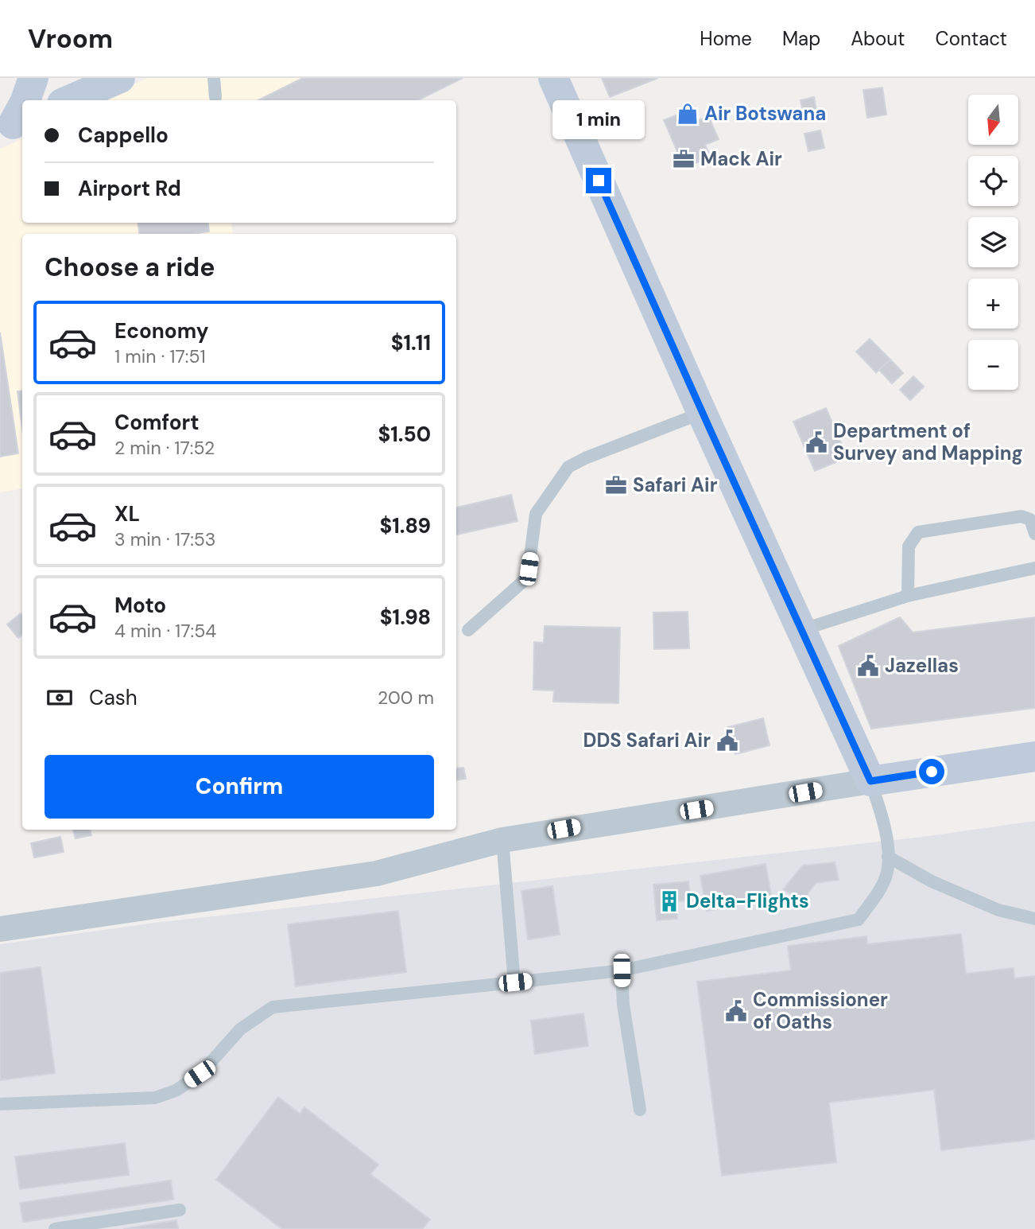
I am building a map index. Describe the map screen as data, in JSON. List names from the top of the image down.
{
  "places": {
    "shop": ["Air Botswana"],
    "office": ["Mack Air", "Safari Air"],
    "public building": [
      "Department of Survey and Mapping",
      "Jazellas",
      "DDS Safari Air",
      "Commissioner of Oaths"
    ],
    "building": ["Delta-Flights"]
  },
  "north": "bottom",
  "page": {
    "header": "Vroom",
    "nav": [
      "Home",
      "Map",
      "About",
      "Contact"
    ],
    "map_buttons": ["+", "−"],
    "bubble": "1 min",
    "banner": ["Cappello", "Airport Rd"],
    "heading": "Choose a ride",
    "list": [
      {
        "name": "Economy",
        "note": "1 min · 17:51",
        "value": "$1.11"
      },
      {
        "name": "Comfort",
        "note": "2 min · 17:52",
        "value": "$1.50"
      },
      {
        "name": "XL",
        "note": "3 min · 17:53",
        "value": "$1.89"
      },
      {
        "name": "Moto",
        "note": "4 min · 17:54",
        "value": "$1.98"
      }
    ],
    "pay": ["Cash", "200 m"],
    "buttons": "Confirm"
  }
}
